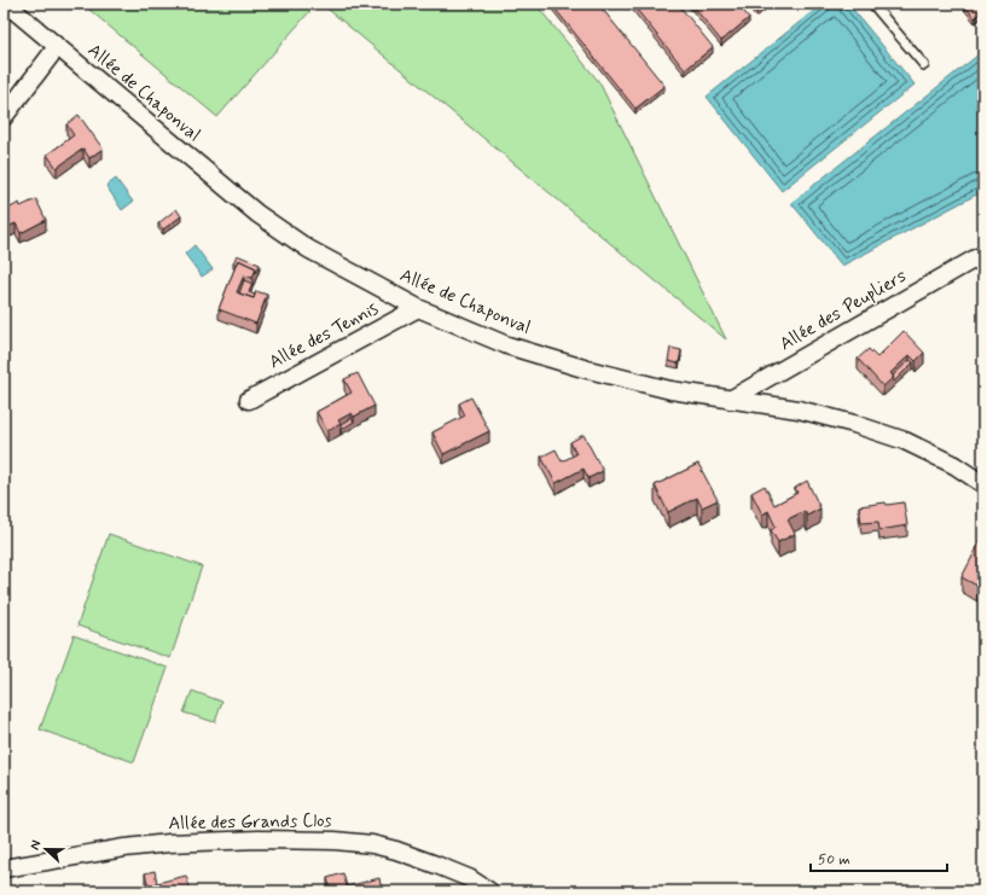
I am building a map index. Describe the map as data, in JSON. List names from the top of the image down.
{
  "streets": {
    "street": [
      "Allée de Chaponval",
      "Allée des Peupliers",
      "Allée des Tennis",
      "Allée des Grands Clos"
    ]
  },
  "crossings": [
    ["Allée de Chaponval", "Allée des Peupliers"],
    ["Allée de Chaponval", "Allée des Tennis"]
  ],
  "scale_bar": "50 m",
  "north": "left"
}
